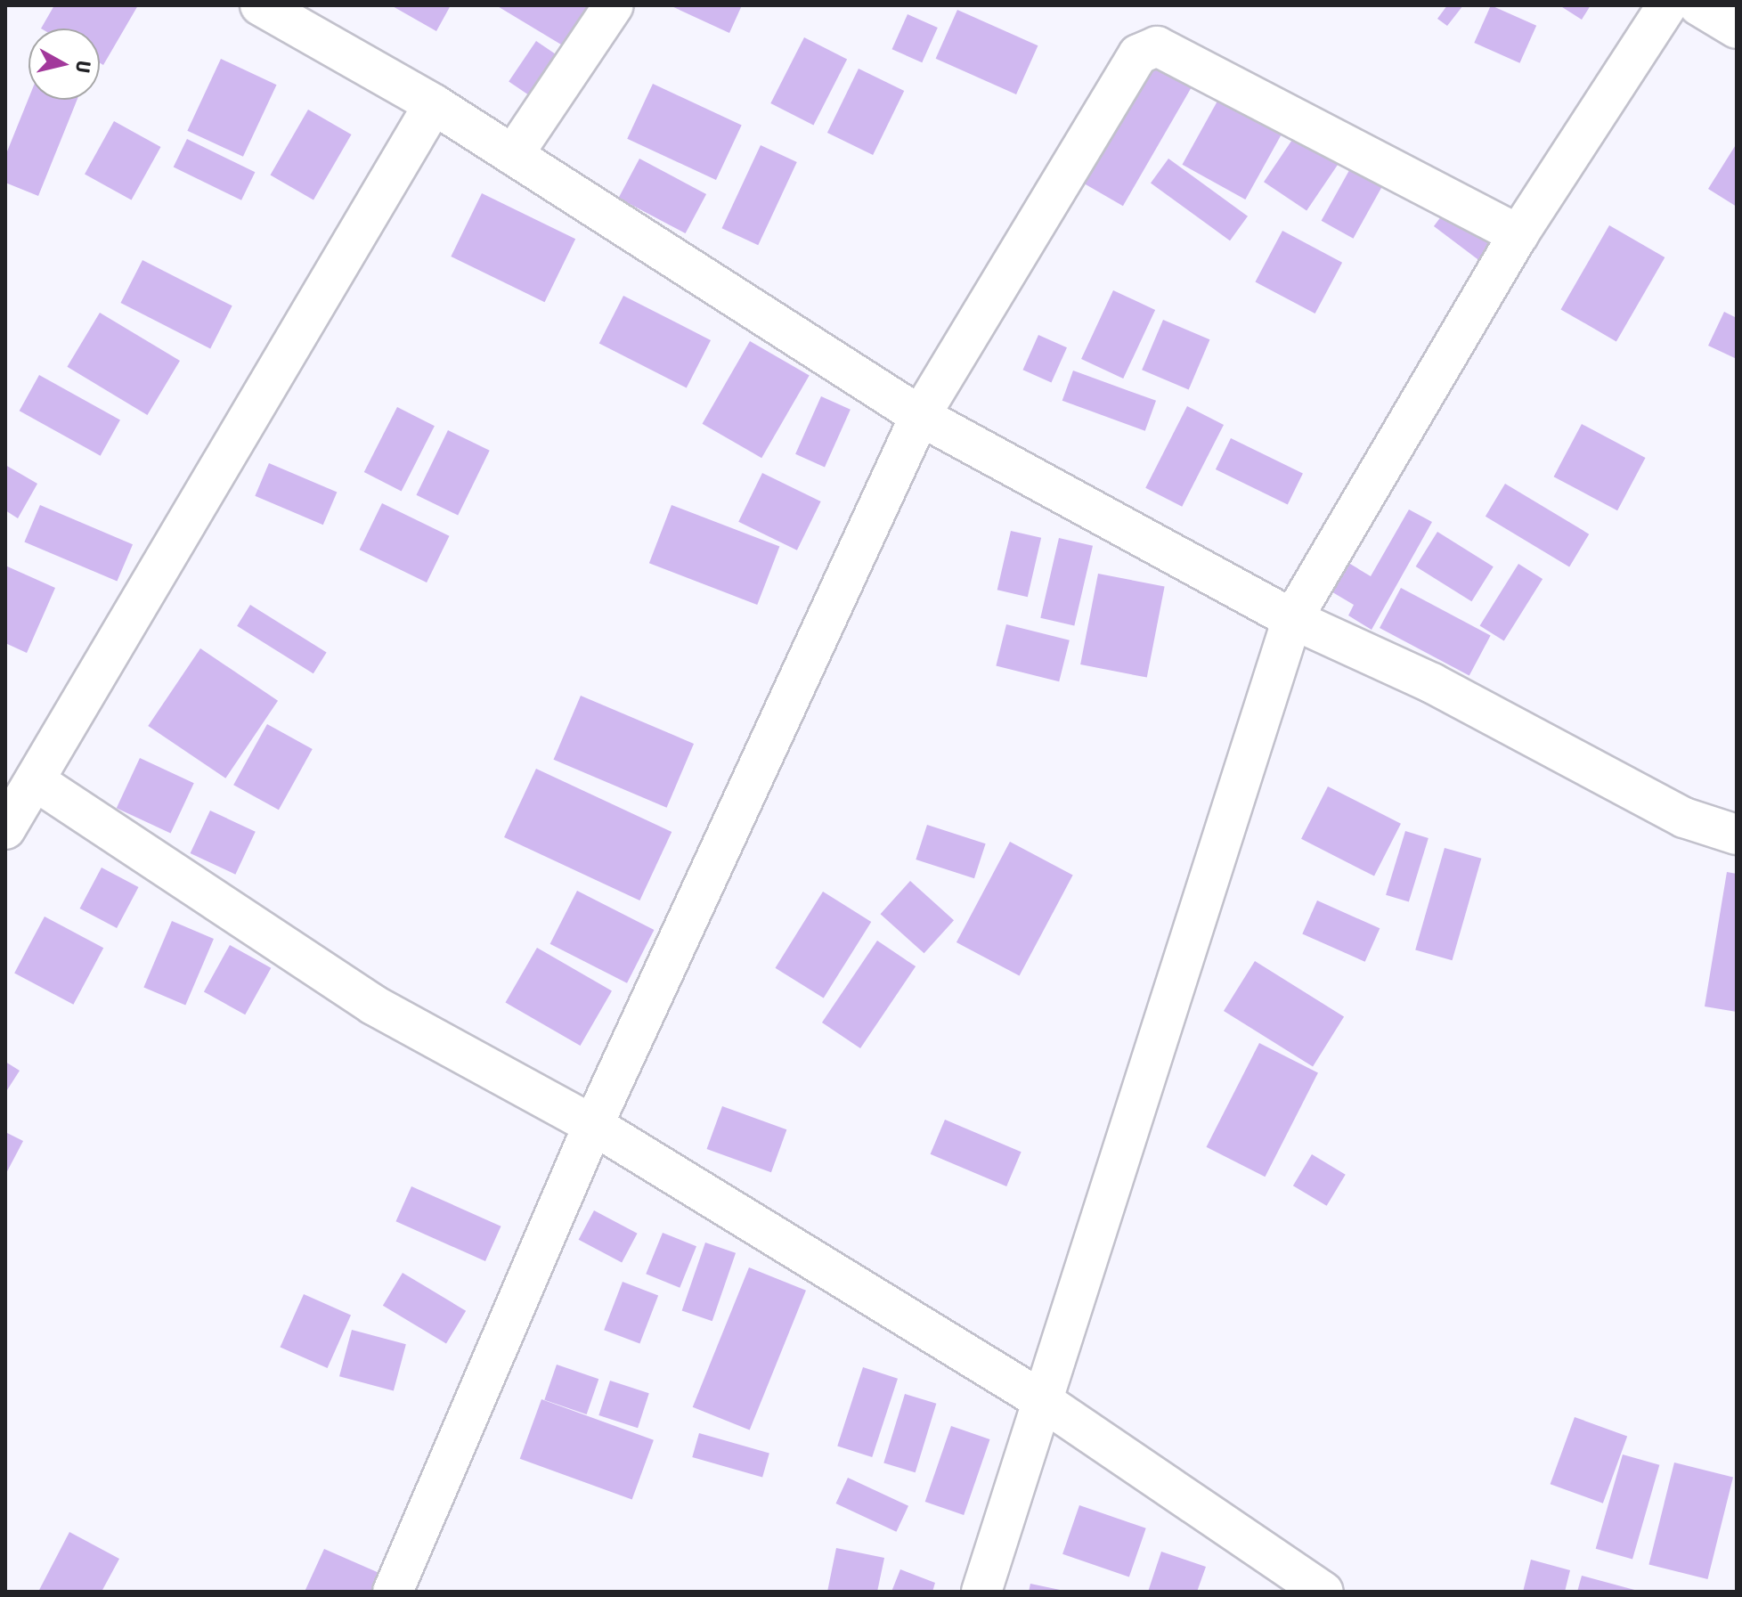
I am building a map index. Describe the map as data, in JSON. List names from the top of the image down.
{
  "north": "right"
}
